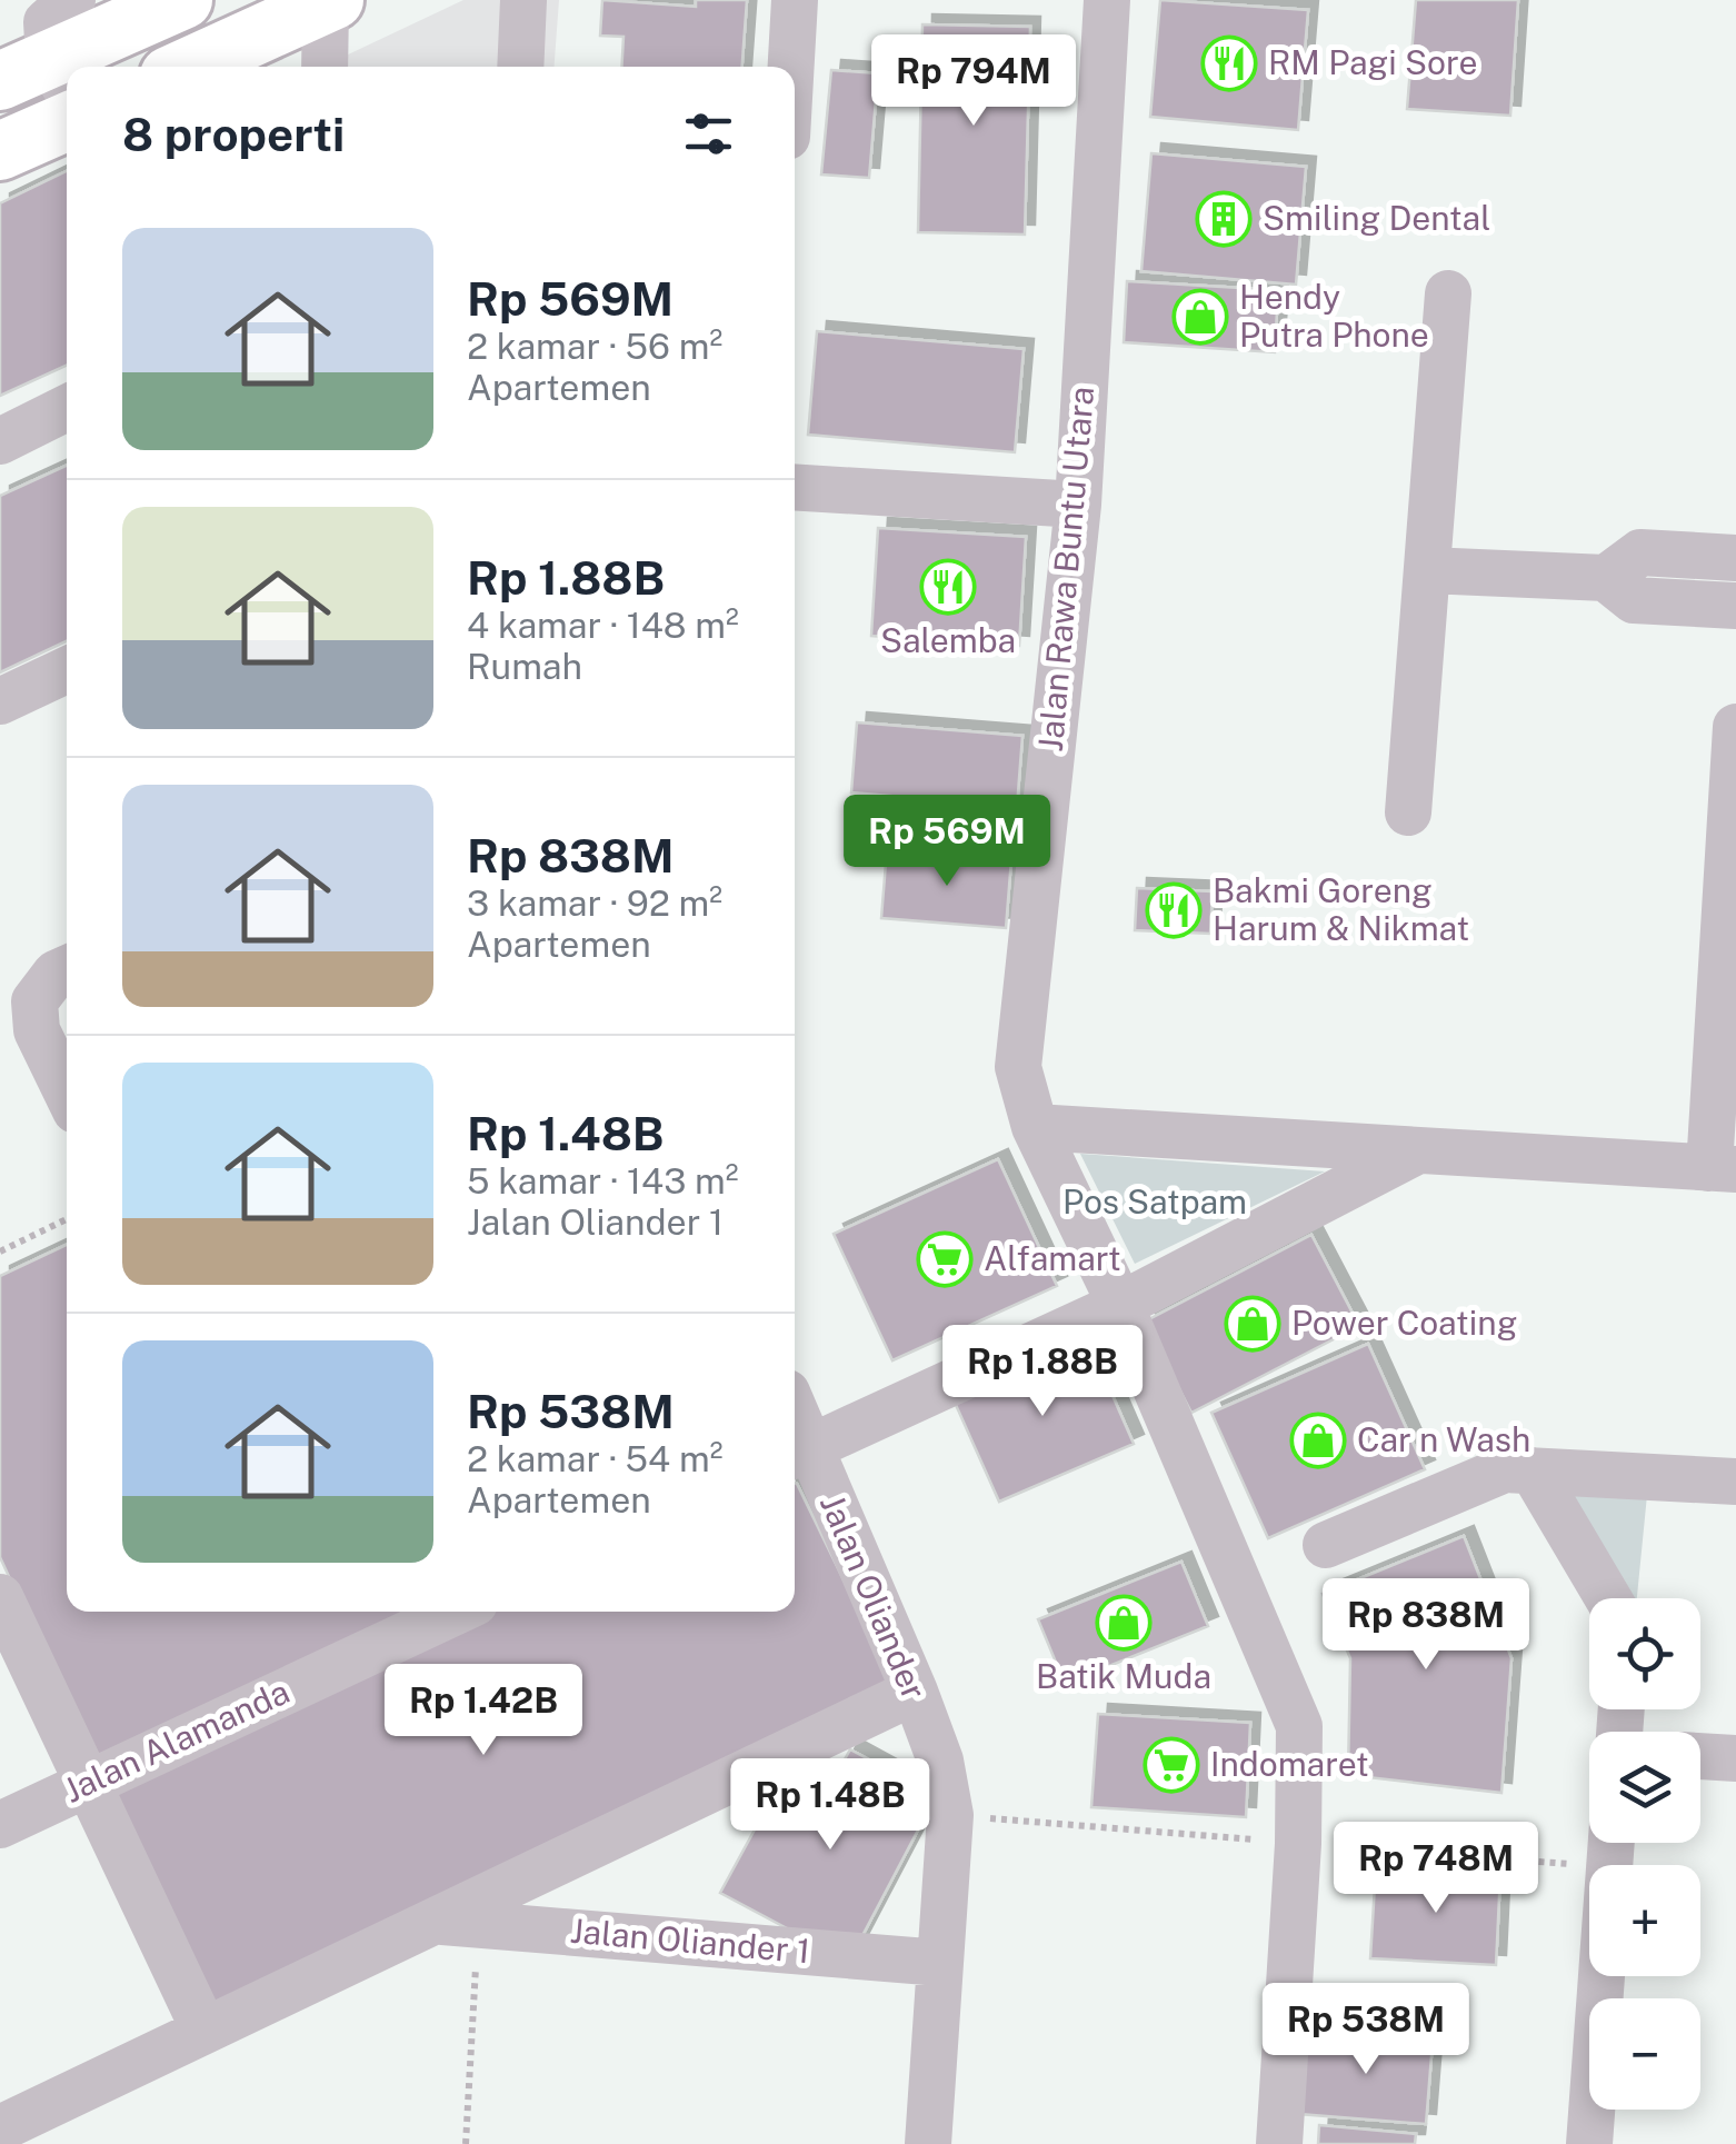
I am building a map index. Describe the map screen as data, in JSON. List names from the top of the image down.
{
  "streets": {
    "street": [
      "Jalan Rawa Buntu Utara",
      "Jalan Oliander",
      "Jalan Alamanda",
      "Jalan Oliander 1"
    ]
  },
  "crossings": [
    ["Jalan Oliander", "Jalan Oliander 1"]
  ],
  "parks": ["Pos Satpam"],
  "places": {
    "restaurant": ["RM Pagi Sore", "Salemba", "Bakmi Goreng Harum & Nikmat"],
    "building": ["Smiling Dental"],
    "shop": [
      "Hendy Putra Phone",
      "Power Coating",
      "Car n Wash",
      "Batik Muda"
    ],
    "supermarket": ["Alfamart", "Indomaret"]
  },
  "page": {
    "price": [
      "Rp 794M",
      "Rp 569M",
      "Rp 1.88B",
      "Rp 838M",
      "Rp 1.42B",
      "Rp 1.48B",
      "Rp 748M",
      "Rp 538M"
    ],
    "heading": "8 properti",
    "list": [
      {
        "name": "Rp 569M",
        "note": "2 kamar · 56 m² · Apartemen"
      },
      {
        "name": "Rp 1.88B",
        "note": "4 kamar · 148 m² · Rumah"
      },
      {
        "name": "Rp 838M",
        "note": "3 kamar · 92 m² · Apartemen"
      },
      {
        "name": "Rp 1.48B",
        "note": "5 kamar · 143 m² · Jalan Oliander 1"
      },
      {
        "name": "Rp 538M",
        "note": "2 kamar · 54 m² · Apartemen"
      }
    ],
    "map_buttons": ["+", "−"]
  }
}
